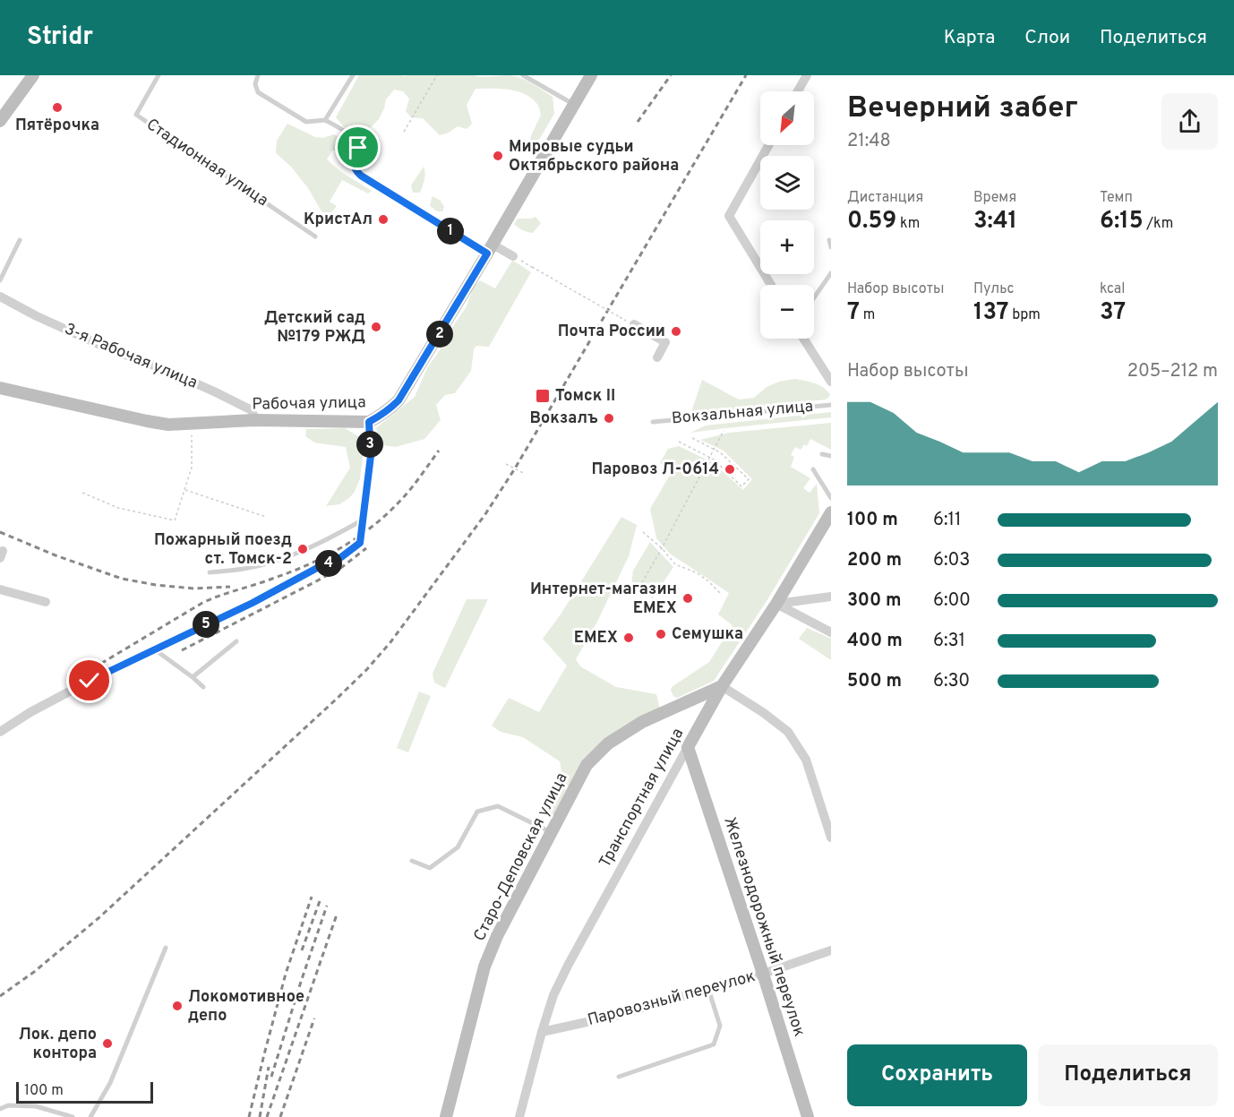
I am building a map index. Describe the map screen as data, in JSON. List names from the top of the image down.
{
  "streets": {
    "street": [
      "3-я Рабочая улица",
      "Рабочая улица",
      "Транспортная улица",
      "Старо-Деповская улица",
      "Железнодорожный переулок",
      "Паровозный переулок"
    ],
    "lane": ["Стадионная улица", "Вокзальная улица"]
  },
  "crossings": [
    ["3-я Рабочая улица", "Рабочая улица"],
    ["Транспортная улица", "Старо-Деповская улица"],
    ["Транспортная улица", "Железнодорожный переулок"],
    ["Транспортная улица", "Паровозный переулок"],
    ["Железнодорожный переулок", "Паровозный переулок"]
  ],
  "places": {
    "other": [
      "Пятёрочка",
      "Мировые судьи Октябрьского района",
      "КристАл",
      "Детский сад №179 РЖД",
      "Почта России",
      "Вокзалъ",
      "Паровоз Л-0614",
      "Пожарный поезд ст. Томск-2",
      "Интернет-магазин EMEX",
      "Семушка",
      "EMEX",
      "Локомотивное депо",
      "Лок. депо контора"
    ],
    "transit": ["Томск II"]
  },
  "scale_bar": "100 m",
  "north": "bottom left",
  "page": {
    "header": "Stridr",
    "nav": ["Карта", "Слои", "Поделиться"],
    "heading": ["Вечерний забег", "21:48"],
    "map_buttons": ["+", "−"],
    "stats": [
      ["Дистанция", "0.59 km"],
      ["Время", "3:41"],
      ["Темп", "6:15 /km"],
      ["Набор высоты", "7 m"],
      ["Пульс", "137 bpm"],
      ["kcal", "37"]
    ],
    "pins": [
      "1",
      "2",
      "3",
      "4",
      "5"
    ],
    "chart": ["Набор высоты", "205–212 m"],
    "list": [
      {
        "name": "100 m",
        "note": "6:11"
      },
      {
        "name": "200 m",
        "note": "6:03"
      },
      {
        "name": "300 m",
        "note": "6:00"
      },
      {
        "name": "400 m",
        "note": "6:31"
      },
      {
        "name": "500 m",
        "note": "6:30"
      }
    ],
    "buttons": ["Сохранить", "Поделиться"],
    "scale": "100 m"
  }
}
